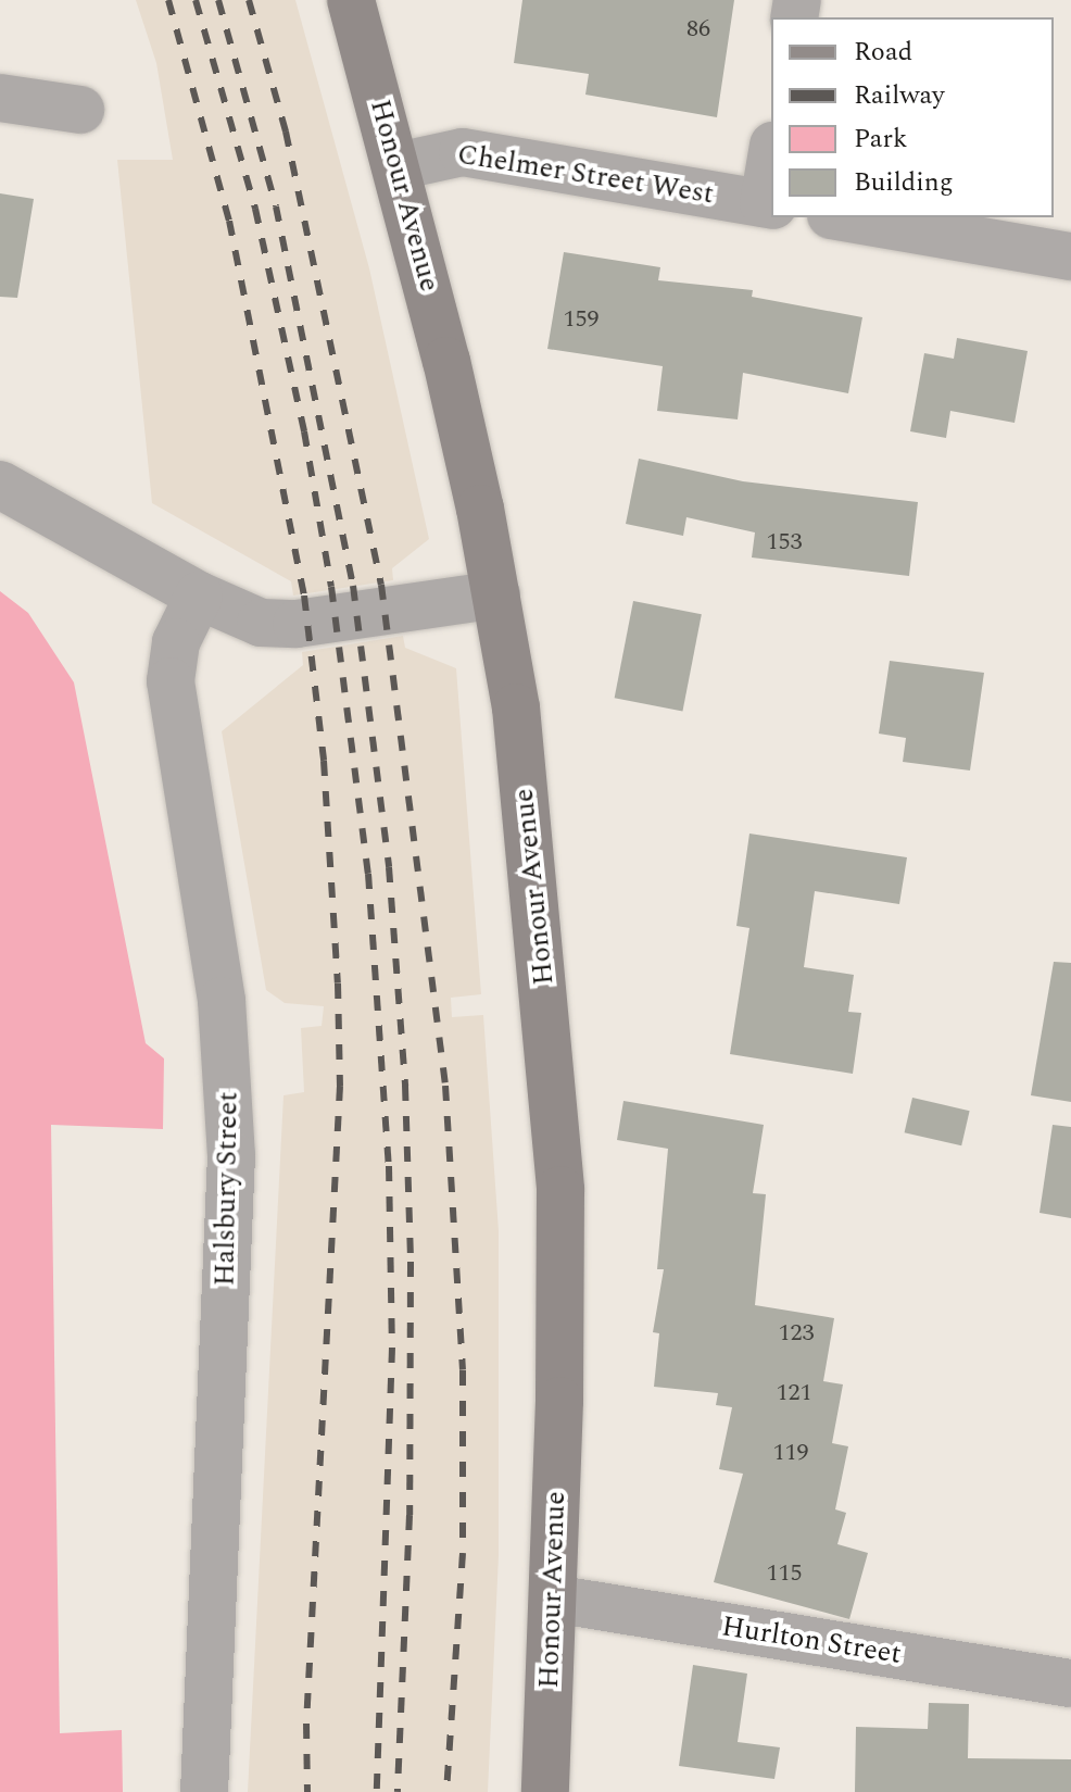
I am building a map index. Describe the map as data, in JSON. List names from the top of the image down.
{
  "streets": {
    "main road": ["Honour Avenue"],
    "street": ["Chelmer Street West", "Halsbury Street", "Hurlton Street"]
  },
  "crossings": [
    ["Chelmer Street West", "Honour Avenue"],
    ["Honour Avenue", "Hurlton Street"]
  ],
  "house_numbers": [
    "86",
    "159",
    "153",
    "123",
    "121",
    "119",
    "115"
  ],
  "legend": [
    "Road",
    "Railway",
    "Park",
    "Building"
  ]
}
